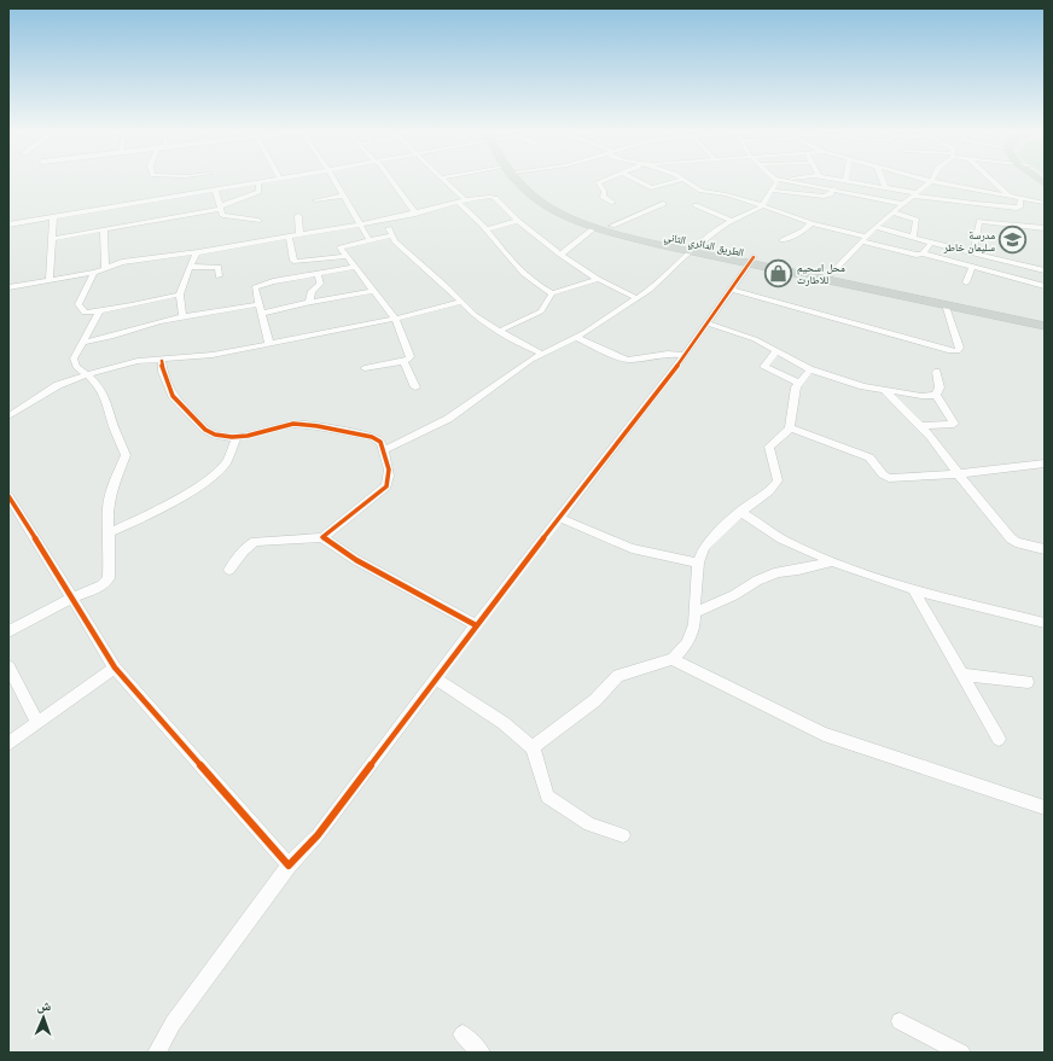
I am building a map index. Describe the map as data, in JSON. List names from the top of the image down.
{
  "streets": {
    "main road": ["الطريق الدائري الثاني"]
  },
  "places": {
    "school or university": ["مدرسة سليمان خاطر"],
    "shop": ["محل اسحيم للاطارت"]
  },
  "north": "top"
}
